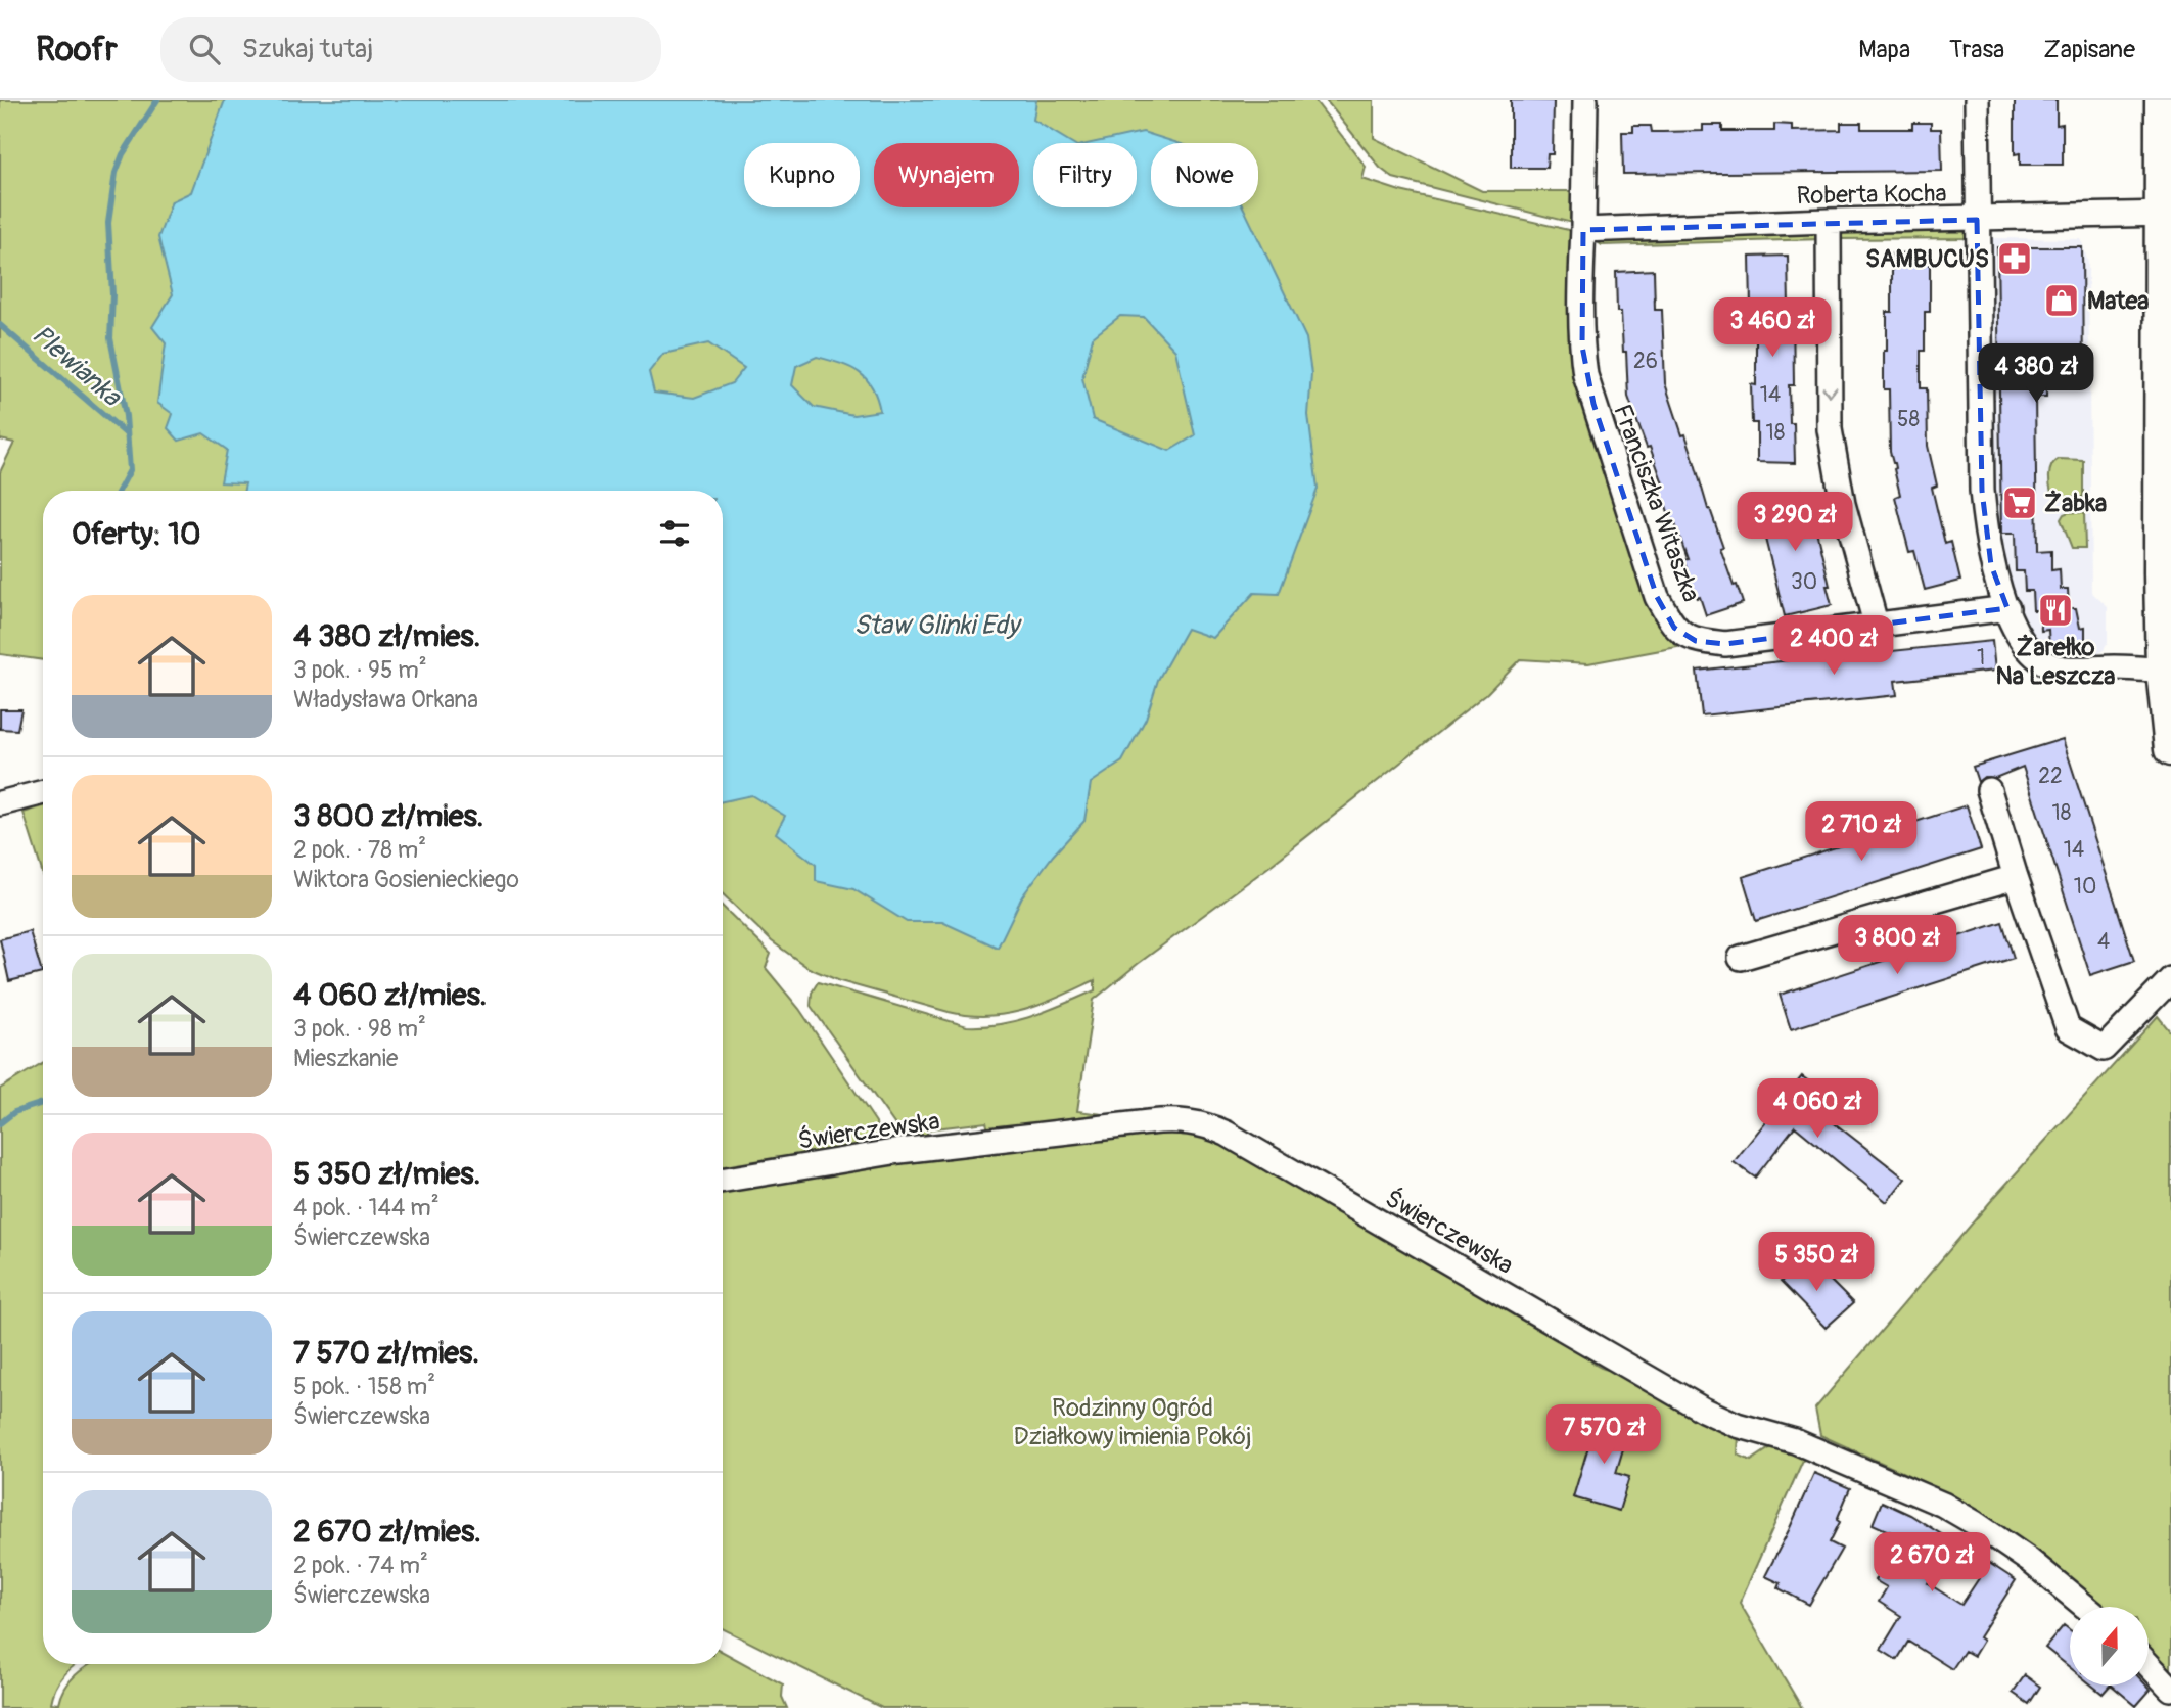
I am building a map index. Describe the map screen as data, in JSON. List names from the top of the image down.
{
  "streets": {
    "street": ["Roberta Kocha", "Franciszka Witaszka", "Świerczewska"]
  },
  "crossings": [
    ["Roberta Kocha", "Franciszka Witaszka"]
  ],
  "water": ["Plewianka", "Staw Glinki Edy"],
  "parks": ["Rodzinny Ogród Działkowy imienia Pokój"],
  "places": {
    "pharmacy": ["SAMBUCUS"],
    "shop": ["Matea"],
    "supermarket": ["Żabka"],
    "restaurant": ["Żarełko Na Leszcza"]
  },
  "house_numbers": [
    "26",
    "14",
    "58",
    "18",
    "30",
    "1",
    "22",
    "18",
    "14",
    "10",
    "4"
  ],
  "north": "top",
  "page": {
    "header": "Roofr",
    "search": "Szukaj tutaj",
    "nav": ["Mapa", "Trasa", "Zapisane"],
    "chip": [
      "Kupno",
      "Wynajem",
      "Filtry",
      "Nowe"
    ],
    "price": [
      "3 460 zł",
      "4 380 zł",
      "3 290 zł",
      "2 400 zł",
      "2 710 zł",
      "3 800 zł",
      "4 060 zł",
      "5 350 zł",
      "7 570 zł",
      "2 670 zł"
    ],
    "heading": "Oferty: 10",
    "list": [
      {
        "name": "4 380 zł/mies.",
        "note": "3 pok. · 95 m² · Władysława Orkana"
      },
      {
        "name": "3 800 zł/mies.",
        "note": "2 pok. · 78 m² · Wiktora Gosienieckiego"
      },
      {
        "name": "4 060 zł/mies.",
        "note": "3 pok. · 98 m² · Mieszkanie"
      },
      {
        "name": "5 350 zł/mies.",
        "note": "4 pok. · 144 m² · Świerczewska"
      },
      {
        "name": "7 570 zł/mies.",
        "note": "5 pok. · 158 m² · Świerczewska"
      },
      {
        "name": "2 670 zł/mies.",
        "note": "2 pok. · 74 m² · Świerczewska"
      }
    ]
  }
}
